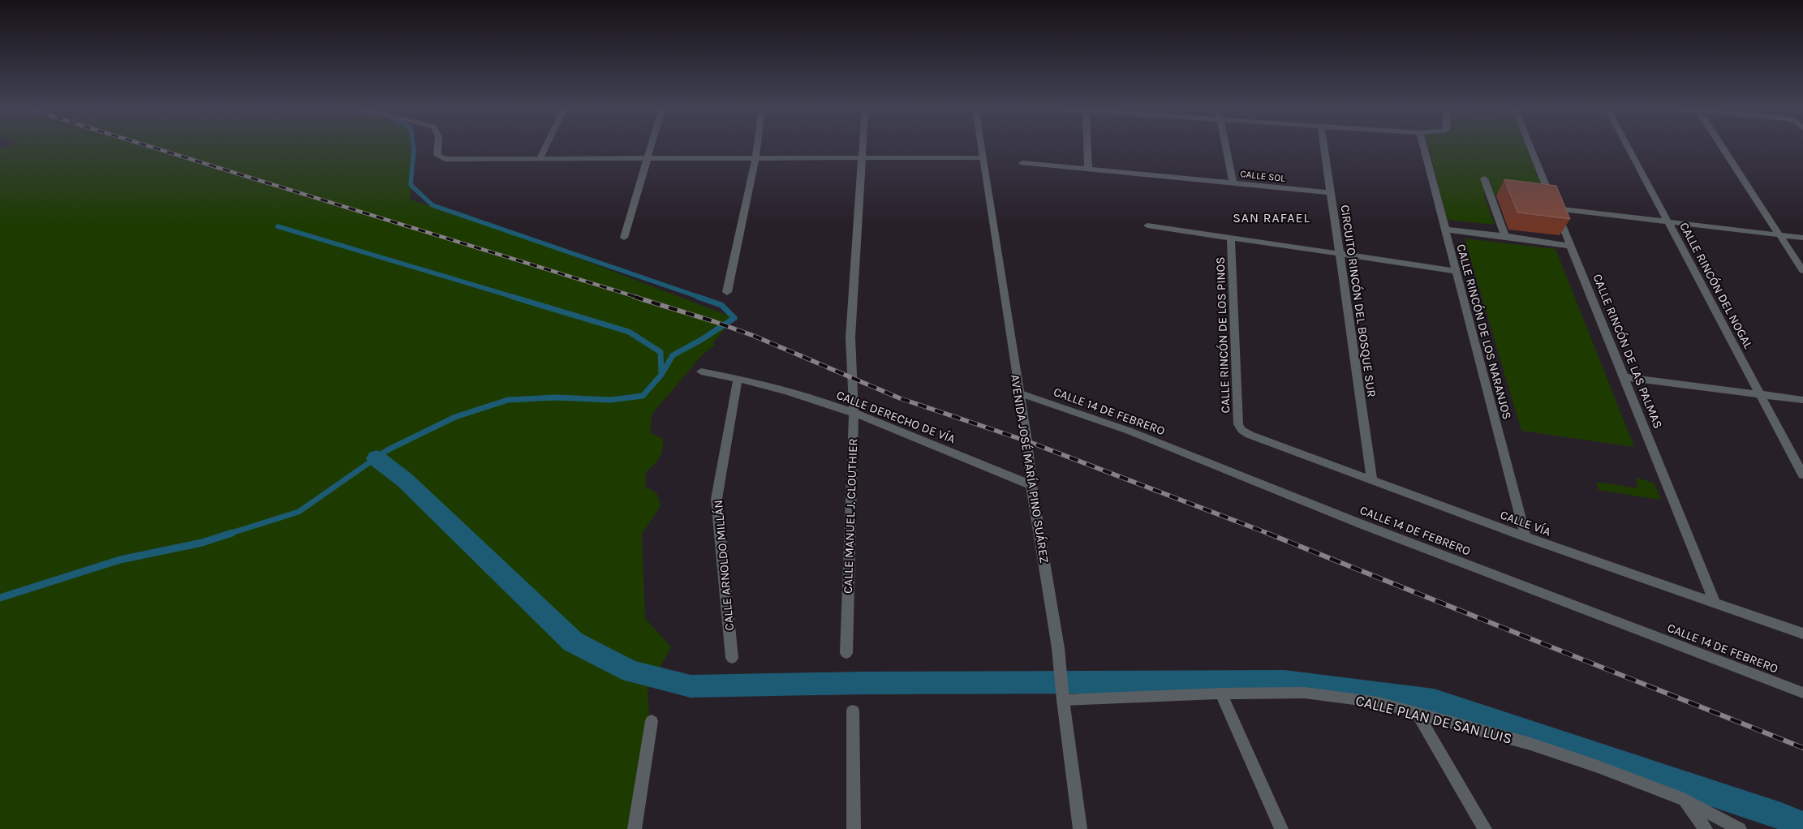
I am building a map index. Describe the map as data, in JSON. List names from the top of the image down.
{
  "streets": {
    "street": [
      "CALLE SOL",
      "CALLE RINCÓN DEL NOGAL",
      "CIRCUITO RINCÓN DEL BOSQUE SUR",
      "CALLE RINCÓN DE LOS NARANJOS",
      "CALLE RINCÓN DE LOS PINOS",
      "CALLE RINCÓN DE LAS PALMAS",
      "CALLE 14 DE FEBRERO",
      "CALLE DERECHO DE VÍA",
      "AVENIDA JOSÉ MARÍA PINO SUÁREZ",
      "CALLE MANUEL J. CLOUTHIER",
      "CALLE VÍA",
      "CALLE ARNOLDO MILLÁN",
      "CALLE PLAN DE SAN LUIS"
    ]
  },
  "crossings": [
    ["CALLE SOL", "CIRCUITO RINCÓN DEL BOSQUE SUR"],
    ["CIRCUITO RINCÓN DEL BOSQUE SUR", "CALLE VÍA"],
    ["CALLE RINCÓN DE LOS NARANJOS", "CALLE VÍA"],
    ["CALLE RINCÓN DE LOS PINOS", "CALLE VÍA"],
    ["CALLE RINCÓN DE LAS PALMAS", "CALLE VÍA"],
    ["CALLE 14 DE FEBRERO", "AVENIDA JOSÉ MARÍA PINO SUÁREZ"],
    ["CALLE DERECHO DE VÍA", "AVENIDA JOSÉ MARÍA PINO SUÁREZ"],
    ["CALLE DERECHO DE VÍA", "CALLE MANUEL J. CLOUTHIER"],
    ["CALLE DERECHO DE VÍA", "CALLE ARNOLDO MILLÁN"],
    ["AVENIDA JOSÉ MARÍA PINO SUÁREZ", "CALLE PLAN DE SAN LUIS"]
  ],
  "districts": ["SAN RAFAEL"]
}
